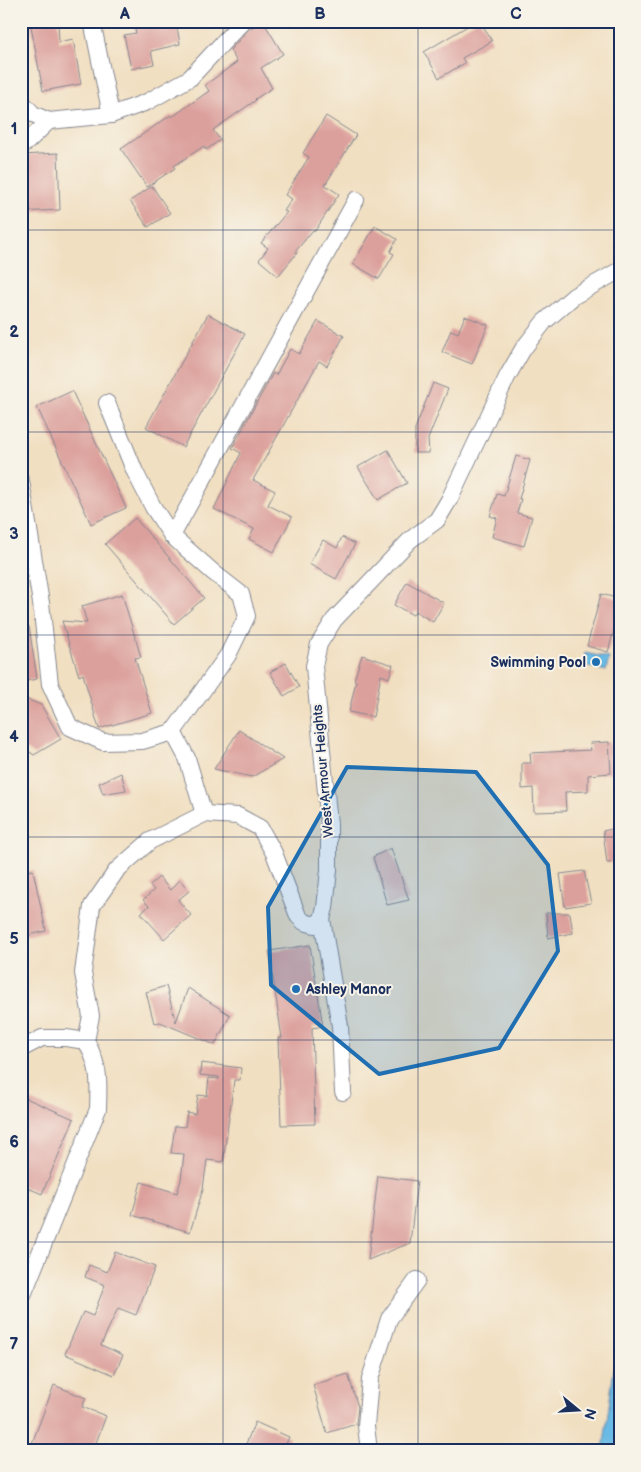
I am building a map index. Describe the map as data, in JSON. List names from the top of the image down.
{
  "streets": {
    "street": ["West Armour Heights"]
  },
  "places": ["Swimming Pool", "Ashley Manor"],
  "north": "right",
  "grid": {
    "columns": ["A", "B", "C"],
    "rows": [
      "1",
      "2",
      "3",
      "4",
      "5",
      "6",
      "7"
    ]
  }
}
